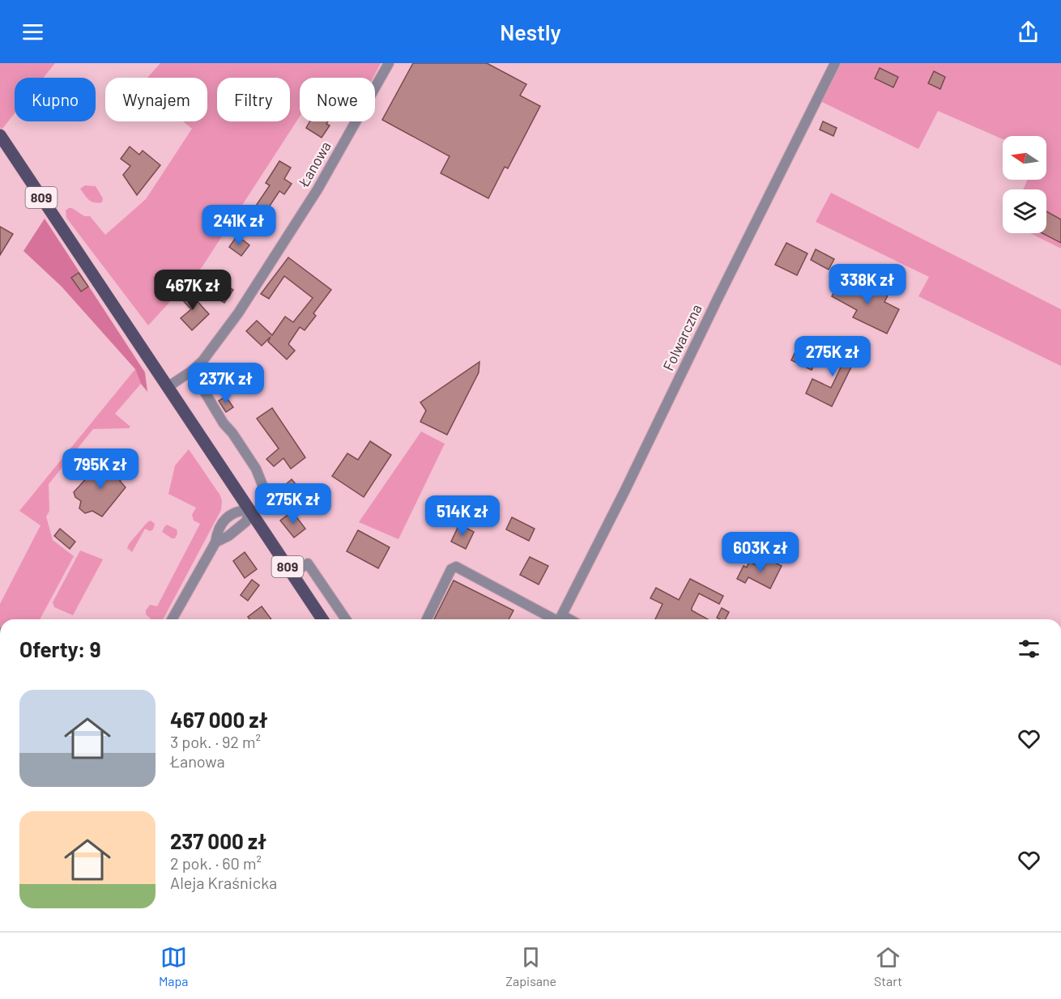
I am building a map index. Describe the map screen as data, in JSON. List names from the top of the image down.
{
  "streets": {
    "main road": ["809"],
    "street": ["Łanowa", "Folwarczna"]
  },
  "crossings": [
    ["Łanowa", "809"]
  ],
  "north": "left",
  "page": {
    "header": "Nestly",
    "chip": [
      "Kupno",
      "Wynajem",
      "Filtry",
      "Nowe"
    ],
    "price": [
      "241K zł",
      "338K zł",
      "467K zł",
      "275K zł",
      "237K zł",
      "795K zł",
      "275K zł",
      "514K zł",
      "603K zł"
    ],
    "heading": "Oferty: 9",
    "list": [
      {
        "name": "467 000 zł",
        "note": "3 pok. · 92 m² · Łanowa"
      },
      {
        "name": "237 000 zł",
        "note": "2 pok. · 60 m² · Aleja Kraśnicka"
      }
    ],
    "tabs": ["Mapa", "Zapisane", "Start"]
  }
}
